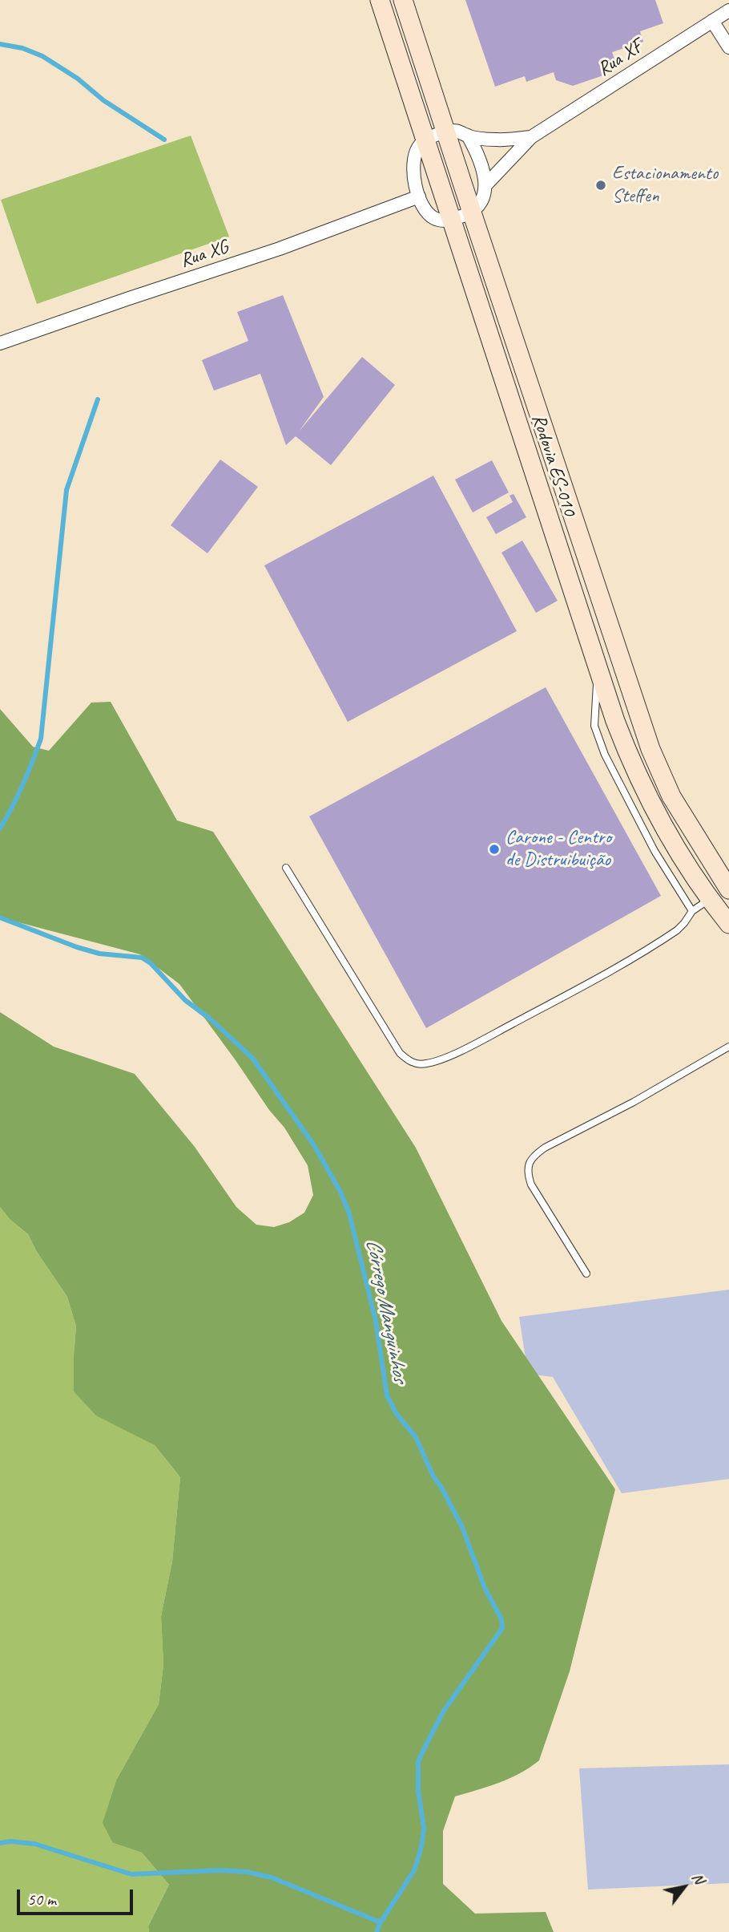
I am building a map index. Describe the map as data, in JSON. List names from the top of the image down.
{
  "streets": {
    "main road": ["Rodovia ES-010"],
    "street": ["Rua XF", "Rua XG"]
  },
  "crossings": [
    ["Rua XF", "Rodovia ES-010"]
  ],
  "water": ["Córrego Manguinhos"],
  "places": ["Estacionamento Steffen", "Carone - Centro de Distruibuição"],
  "scale_bar": "50 m",
  "north": "top right"
}
